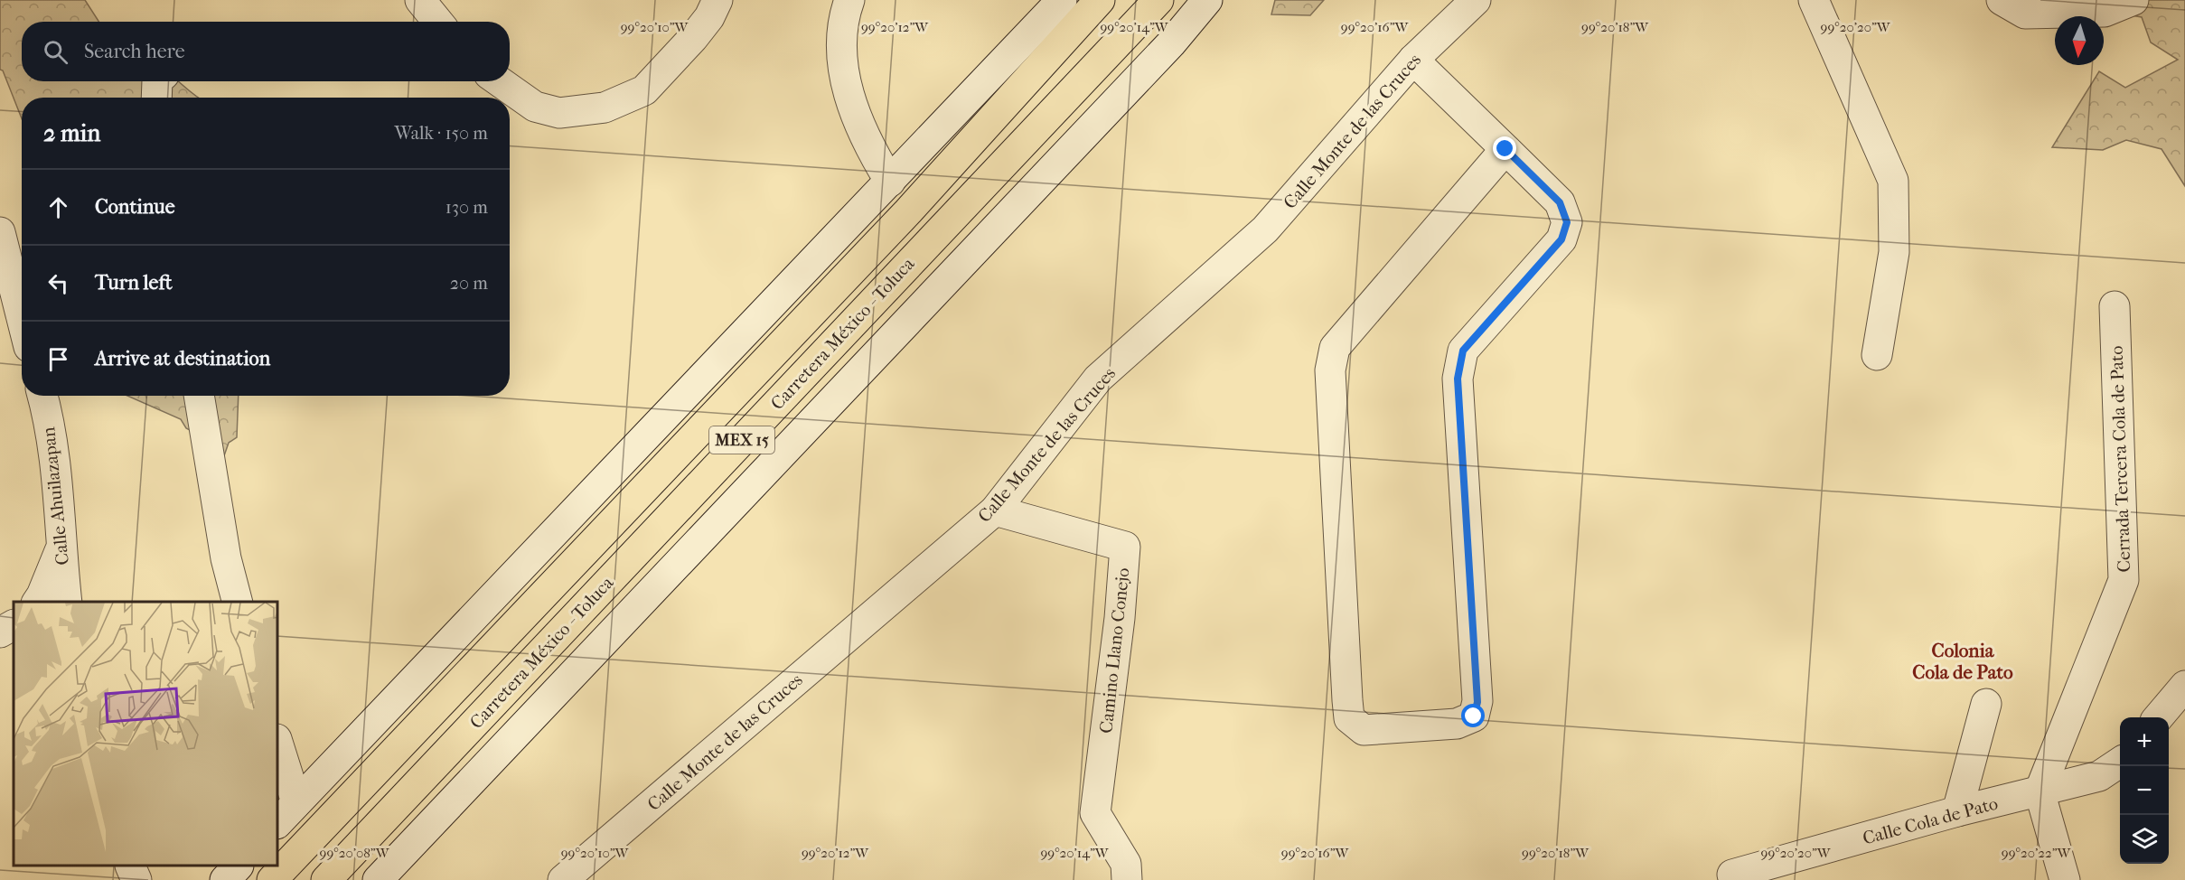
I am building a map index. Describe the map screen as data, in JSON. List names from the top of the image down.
{
  "streets": {
    "main road": ["Carretera México - Toluca", "MEX 15"],
    "street": [
      "Calle Monte de las Cruces",
      "Cerrada Tercera Cola de Pato",
      "Calle Ahuilazapan",
      "Camino Llano Conejo",
      "Calle Cola de Pato"
    ]
  },
  "crossings": [
    ["Calle Monte de las Cruces", "Camino Llano Conejo"],
    ["Cerrada Tercera Cola de Pato", "Calle Cola de Pato"]
  ],
  "districts": ["Colonia Cola de Pato"],
  "north": "bottom",
  "page": {
    "search": "Search here",
    "heading": ["2 min", "Walk · 150 m"],
    "list": [
      ["Continue", "130 m"],
      ["Turn left", "20 m"],
      "Arrive at destination"
    ],
    "map_buttons": ["+", "−"]
  },
  "coordinates": [
    "99°20'10\"W",
    "99°20'12\"W",
    "99°20'14\"W",
    "99°20'16\"W",
    "99°20'18\"W",
    "99°20'20\"W",
    "99°20'08\"W",
    "99°20'22\"W"
  ]
}
